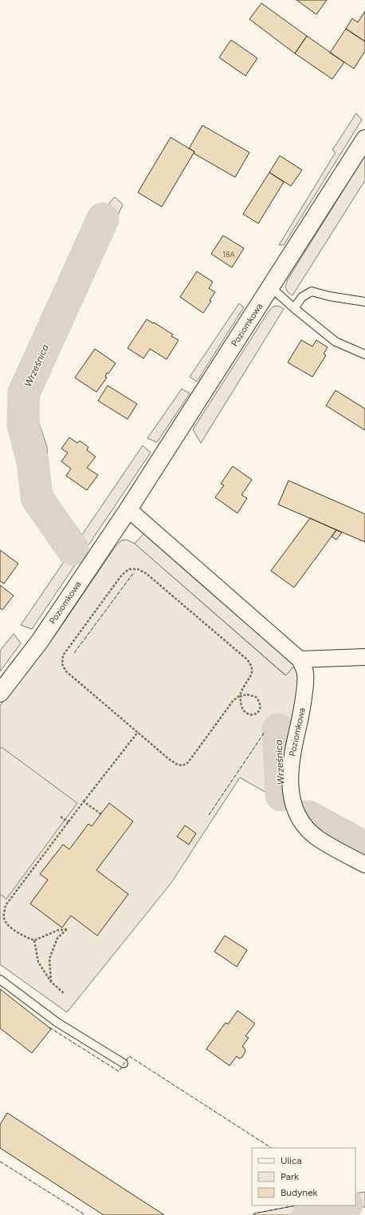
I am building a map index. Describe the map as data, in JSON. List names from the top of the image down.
{
  "streets": {
    "street": ["Poziomkowa"]
  },
  "water": ["Wrześnica"],
  "house_numbers": ["18A"],
  "legend": ["Ulica", "Park", "Budynek"]
}
